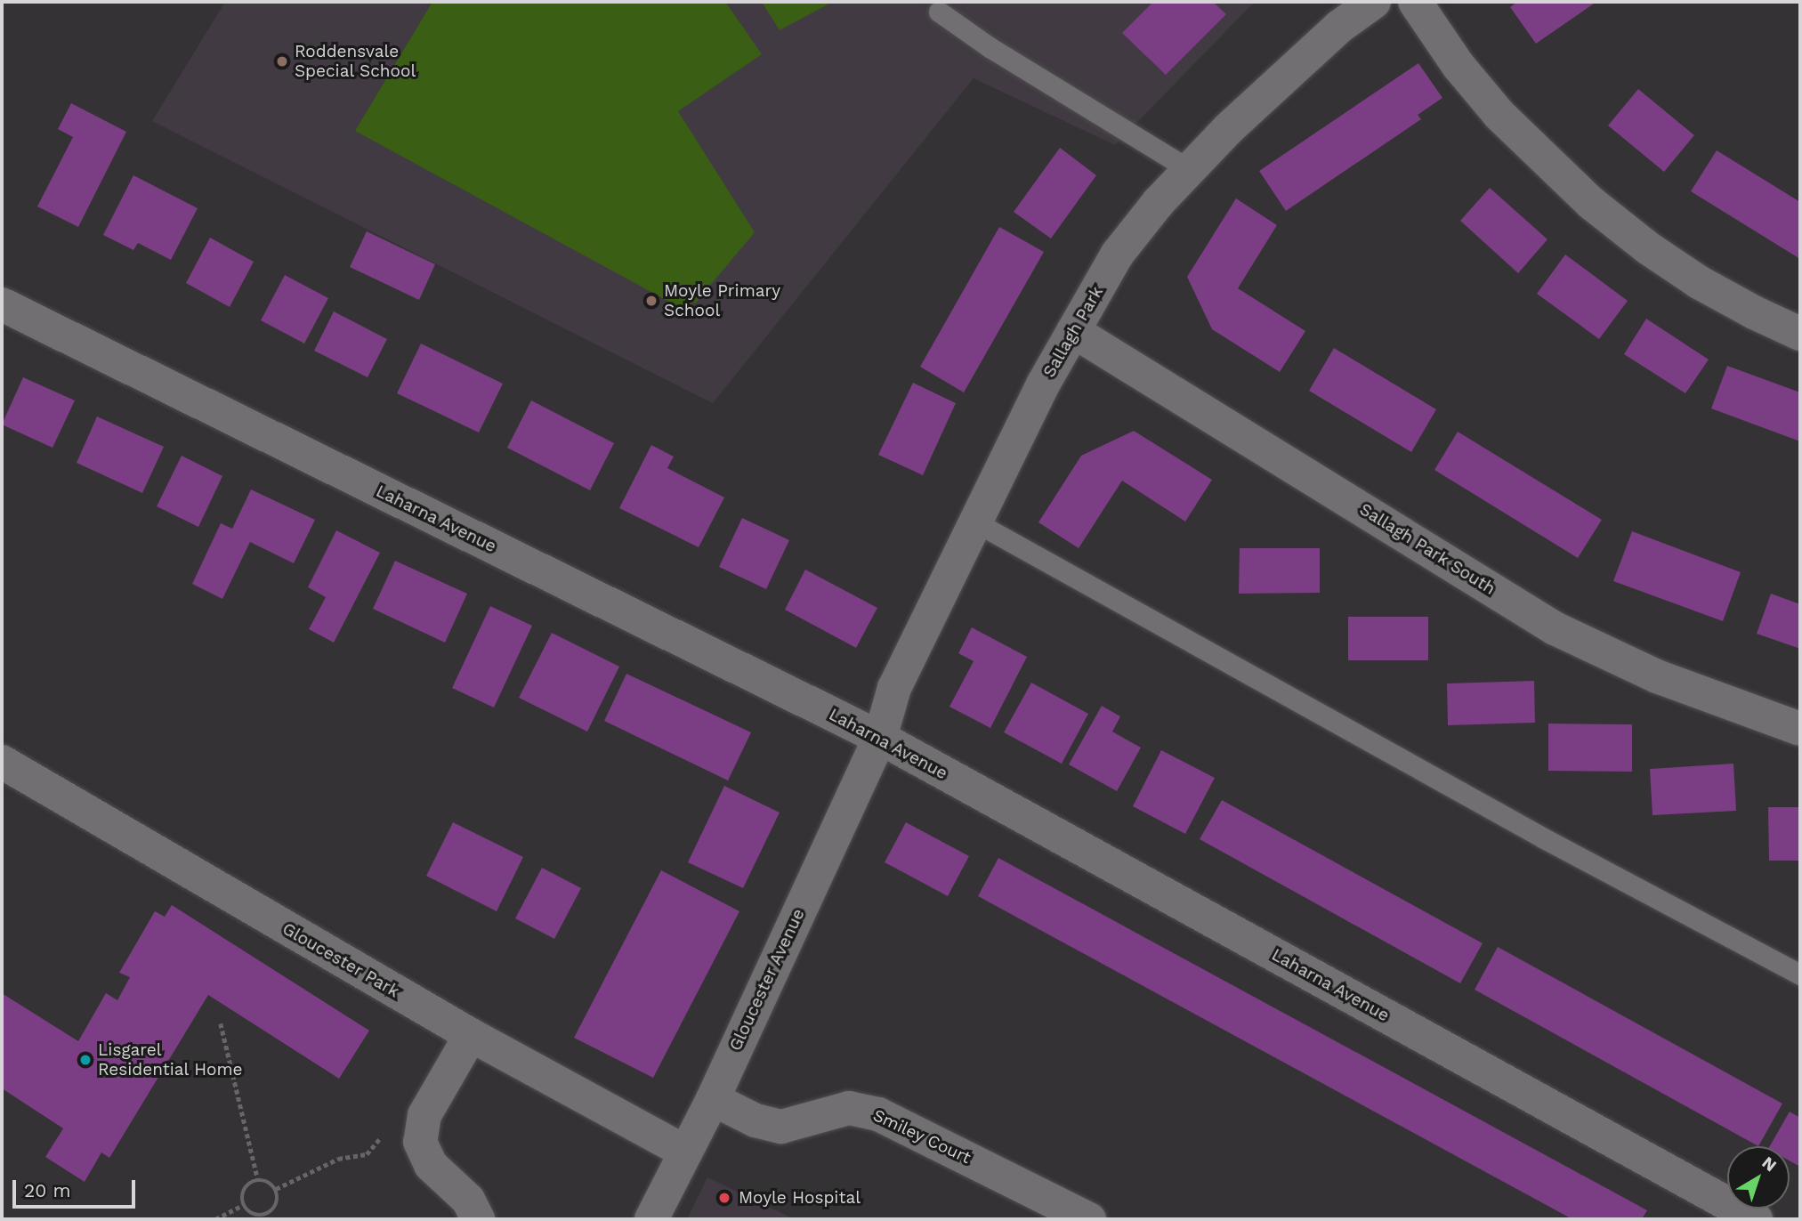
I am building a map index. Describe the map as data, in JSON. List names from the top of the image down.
{
  "streets": {
    "street": [
      "Sallagh Park",
      "Laharna Avenue",
      "Sallagh Park South",
      "Gloucester Park",
      "Gloucester Avenue",
      "Smiley Court"
    ]
  },
  "crossings": [
    ["Sallagh Park", "Laharna Avenue"],
    ["Sallagh Park", "Sallagh Park South"],
    ["Sallagh Park", "Gloucester Avenue"],
    ["Laharna Avenue", "Gloucester Avenue"],
    ["Gloucester Park", "Gloucester Avenue"],
    ["Gloucester Avenue", "Smiley Court"]
  ],
  "places": [
    "Roddensvale Special School",
    "Moyle Primary School",
    "Lisgarel Residential Home",
    "Moyle Hospital"
  ],
  "scale_bar": "20 m",
  "north": "top right"
}
